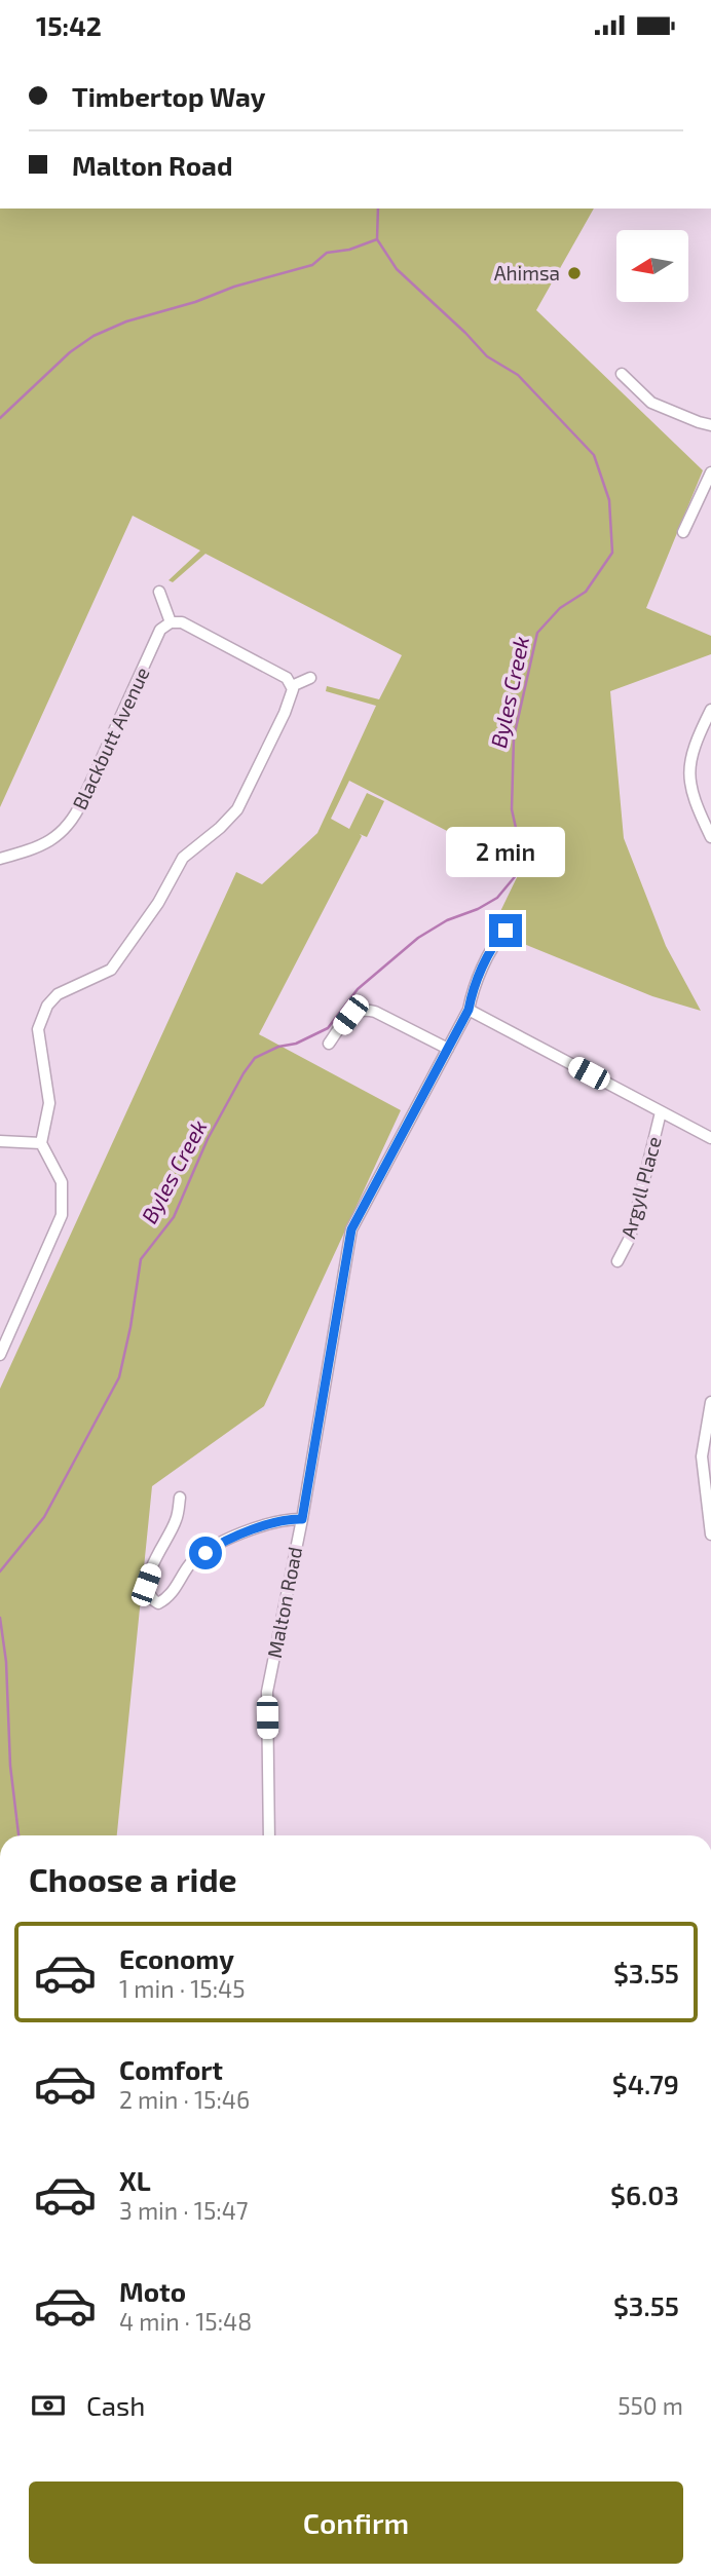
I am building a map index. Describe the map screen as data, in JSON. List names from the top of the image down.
{
  "streets": {
    "street": ["Blackbutt Avenue", "Argyll Place", "Malton Road"]
  },
  "water": ["Byles Creek"],
  "places": ["Ahimsa"],
  "north": "left",
  "page": {
    "status": "15:42",
    "banner": ["Timbertop Way", "Malton Road"],
    "bubble": "2 min",
    "heading": "Choose a ride",
    "list": [
      {
        "name": "Economy",
        "note": "1 min · 15:45",
        "value": "$3.55"
      },
      {
        "name": "Comfort",
        "note": "2 min · 15:46",
        "value": "$4.79"
      },
      {
        "name": "XL",
        "note": "3 min · 15:47",
        "value": "$6.03"
      },
      {
        "name": "Moto",
        "note": "4 min · 15:48",
        "value": "$3.55"
      }
    ],
    "pay": ["Cash", "550 m"],
    "buttons": "Confirm"
  }
}
